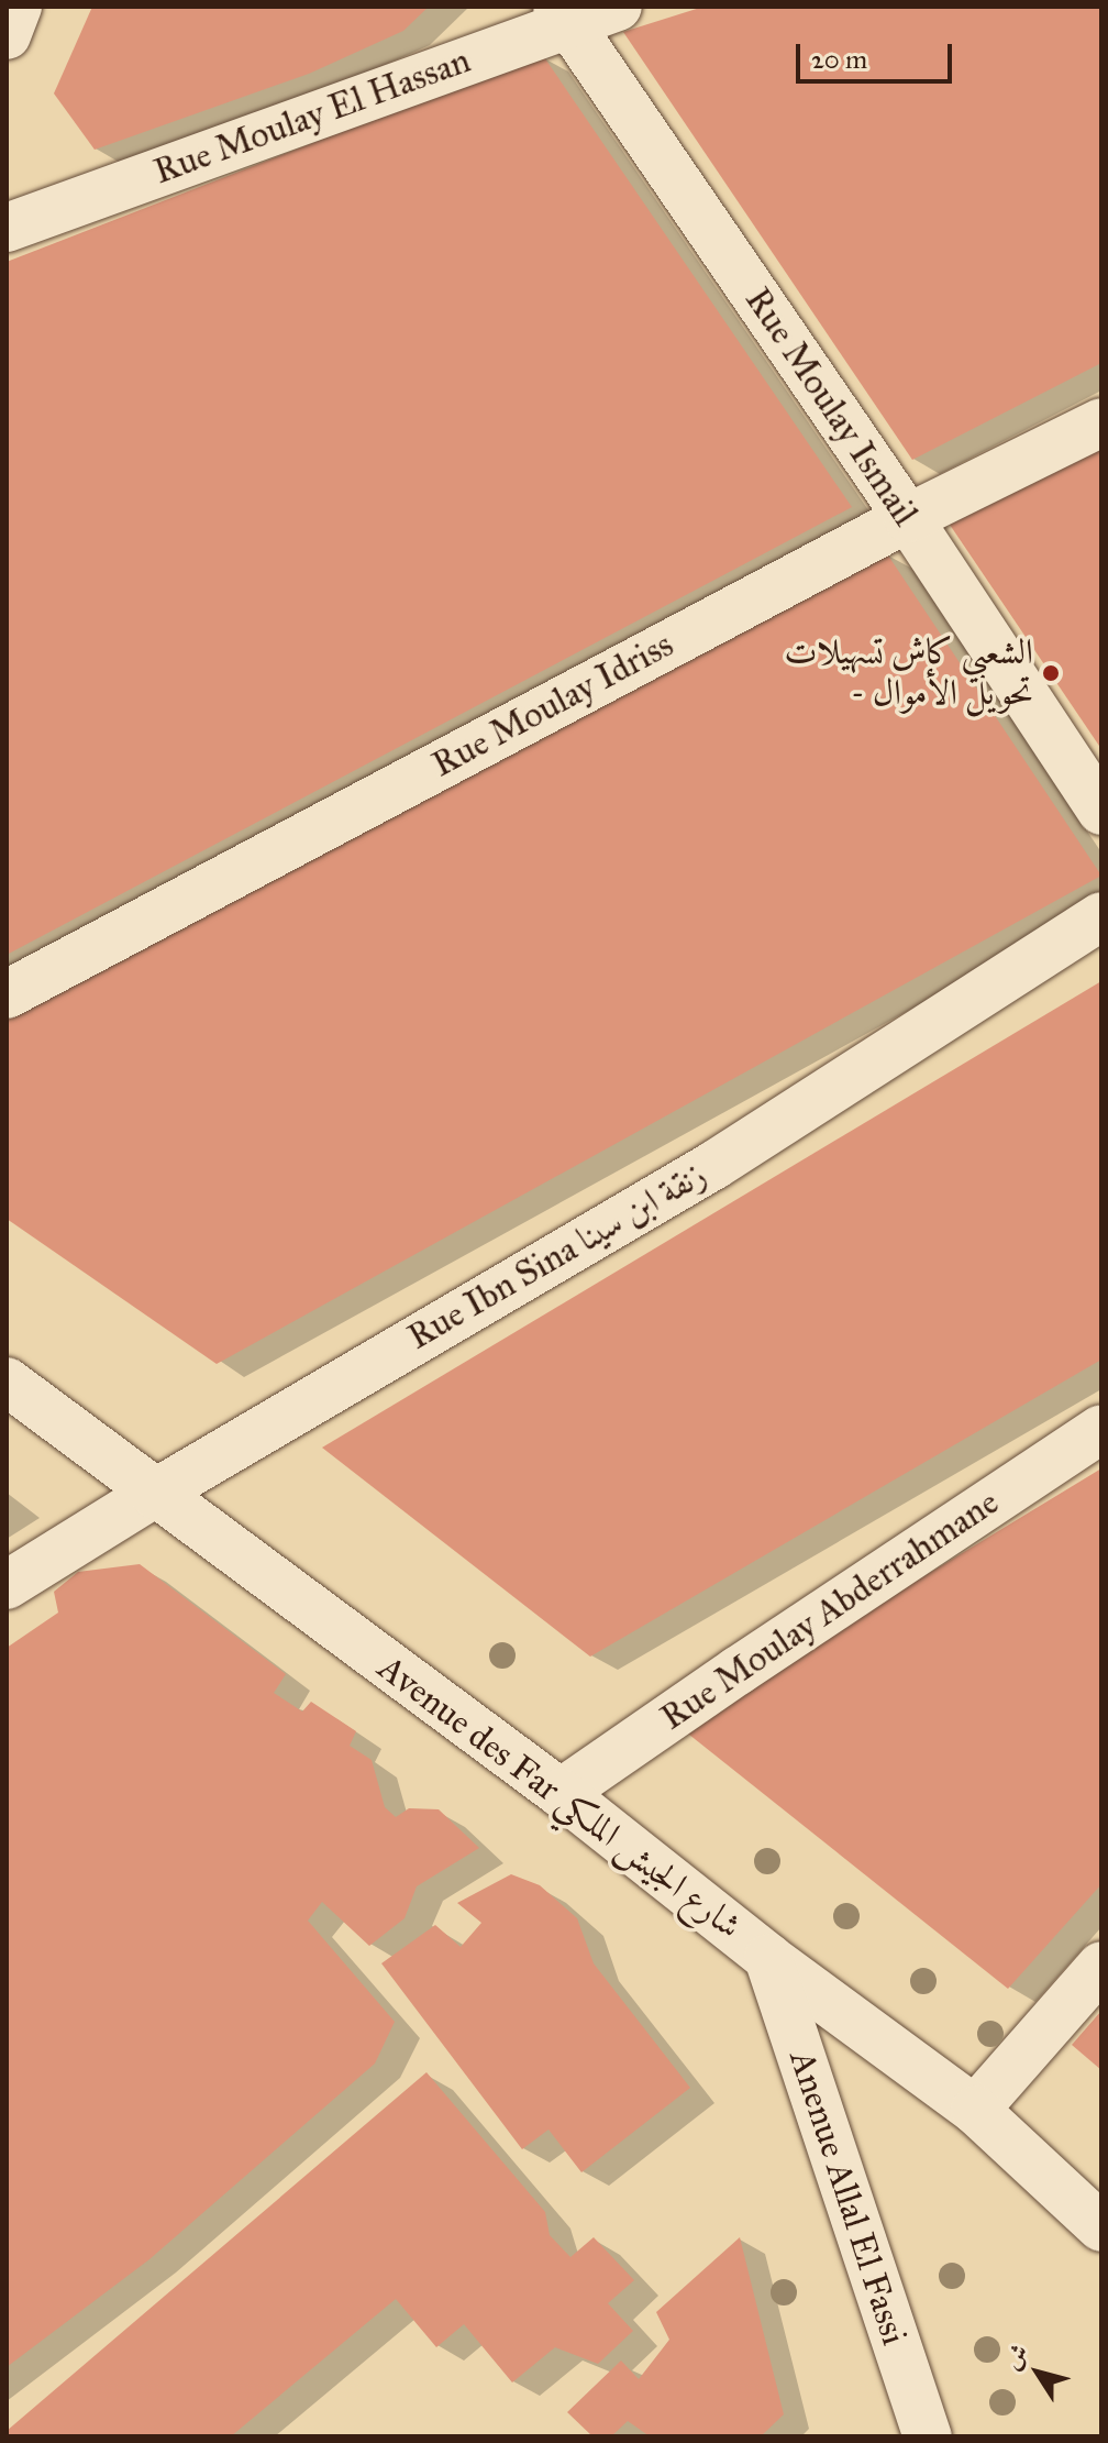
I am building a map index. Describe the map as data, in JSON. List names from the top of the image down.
{
  "streets": {
    "street": [
      "Rue Moulay El Hassan",
      "Rue Moulay Ismail",
      "Rue Moulay Idriss",
      "Rue Ibn Sina زنقة ابن سينا",
      "Rue Moulay Abderrahmane",
      "Avenue des Far شارع الجيش الملكي",
      "Anenue Allal El Fassi"
    ]
  },
  "crossings": [
    ["Rue Moulay El Hassan", "Rue Moulay Ismail"],
    ["Rue Moulay Ismail", "Rue Moulay Idriss"],
    ["Rue Ibn Sina زنقة ابن سينا", "Avenue des Far شارع الجيش الملكي"],
    ["Rue Moulay Abderrahmane", "Avenue des Far شارع الجيش الملكي"],
    ["Avenue des Far شارع الجيش الملكي", "Anenue Allal El Fassi"]
  ],
  "places": ["الشعبي كاش تسهيلات - تحويل الأموال"],
  "scale_bar": "20 m",
  "north": "top left"
}
